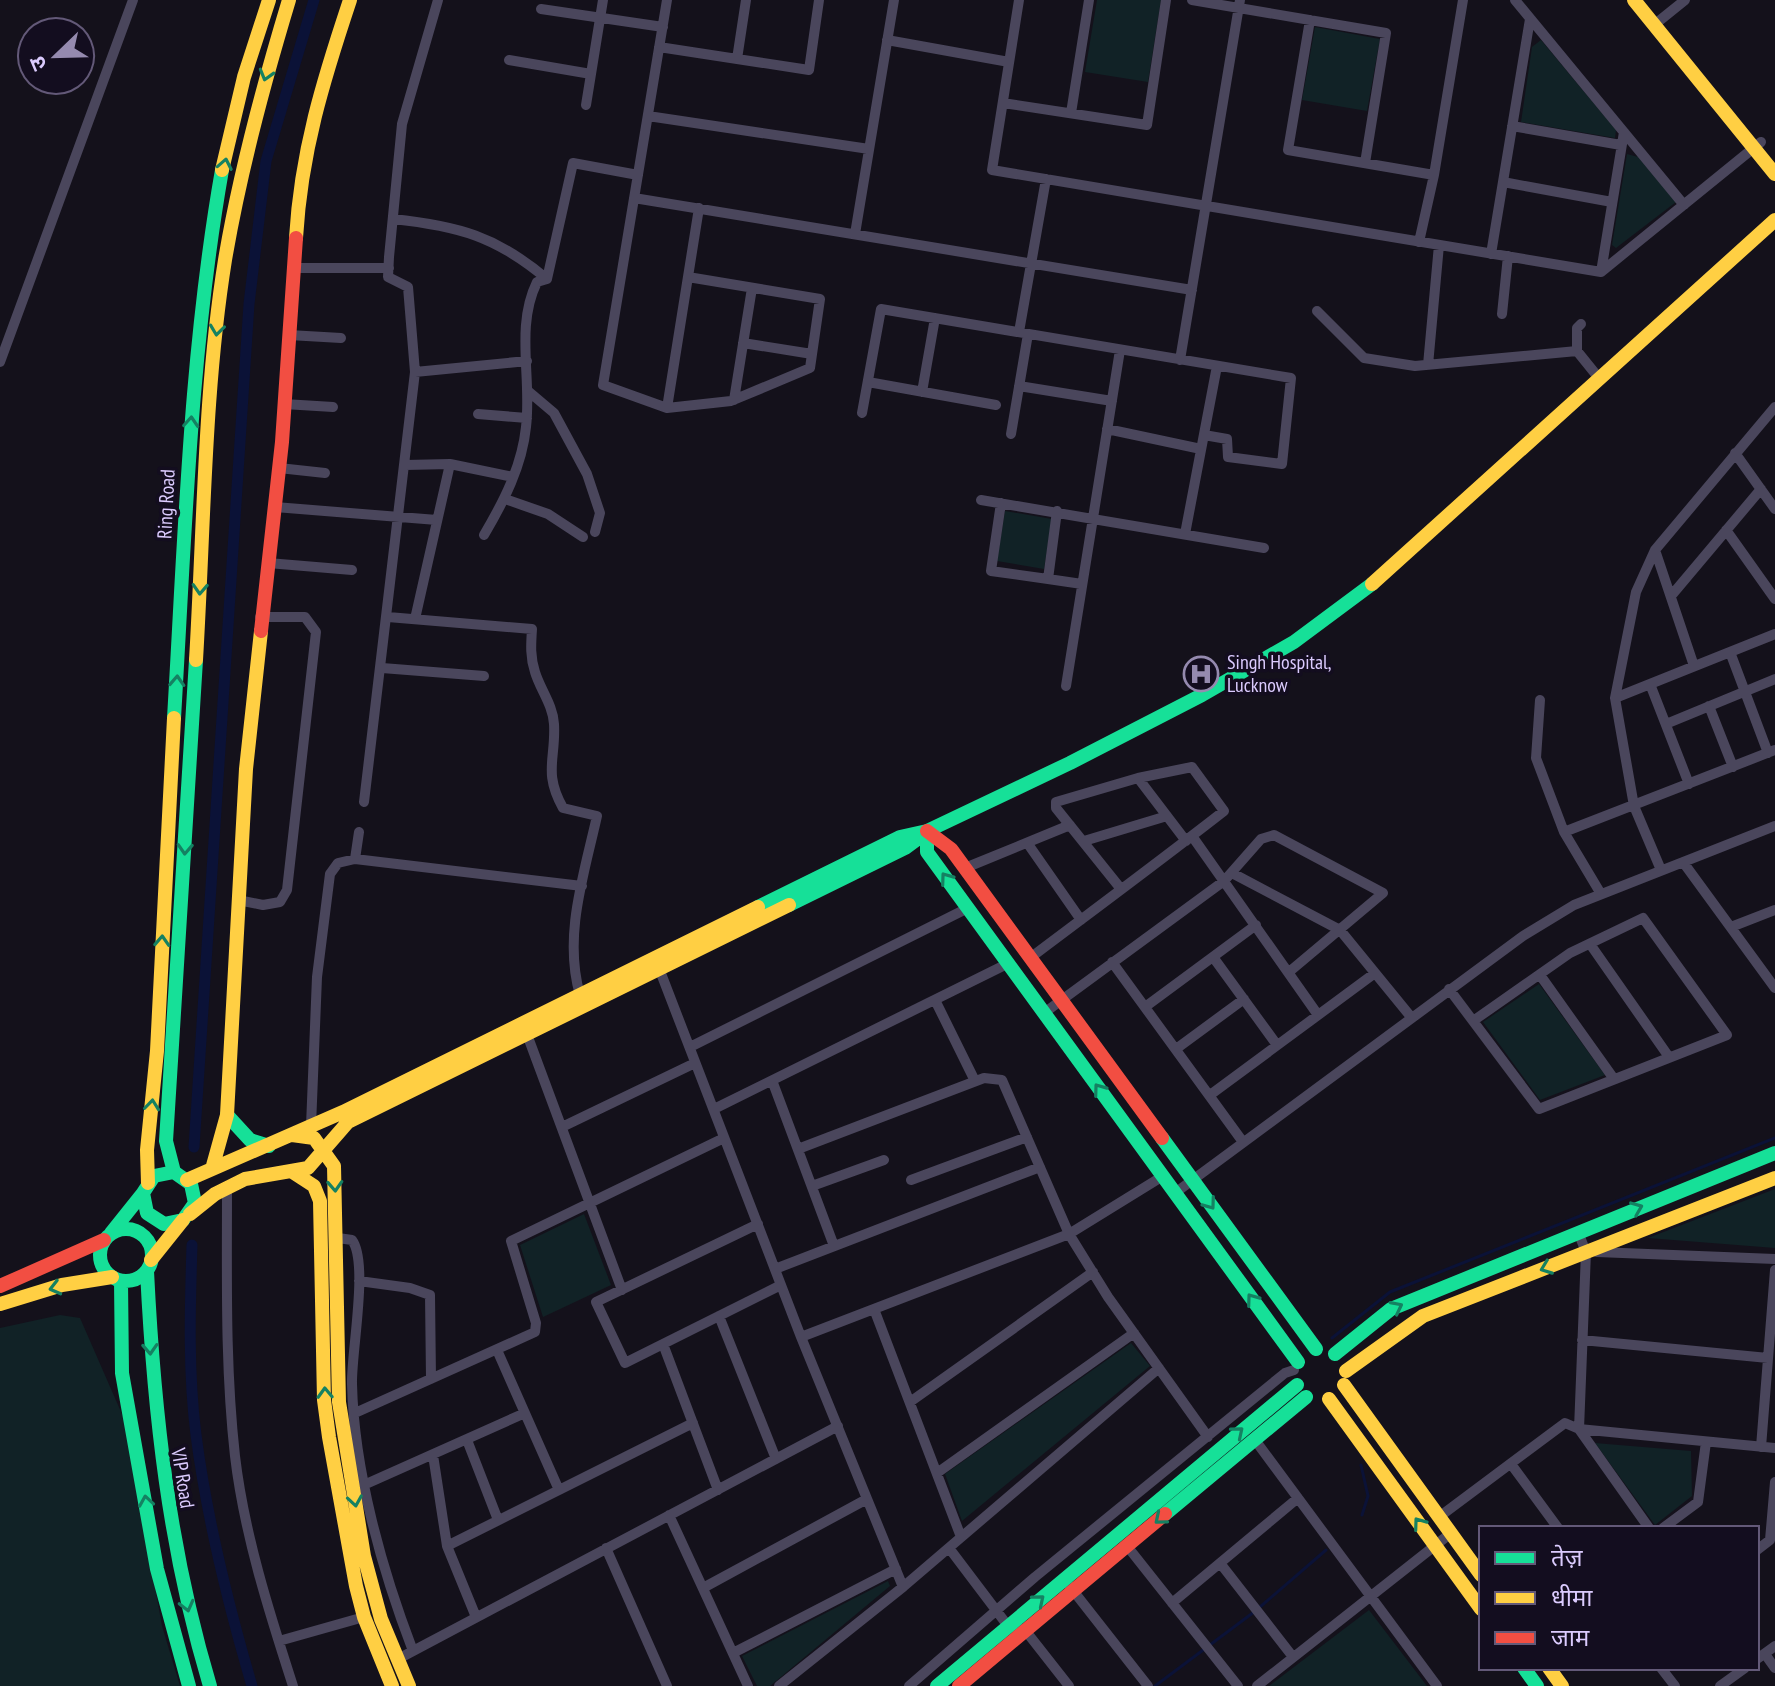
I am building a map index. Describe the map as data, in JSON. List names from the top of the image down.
{
  "streets": {
    "street": ["Ring Road", "VIP Road"]
  },
  "places": {
    "hospital": ["Singh Hospital, Lucknow"]
  },
  "legend": ["तेज़", "धीमा", "जाम"],
  "north": "bottom left"
}
